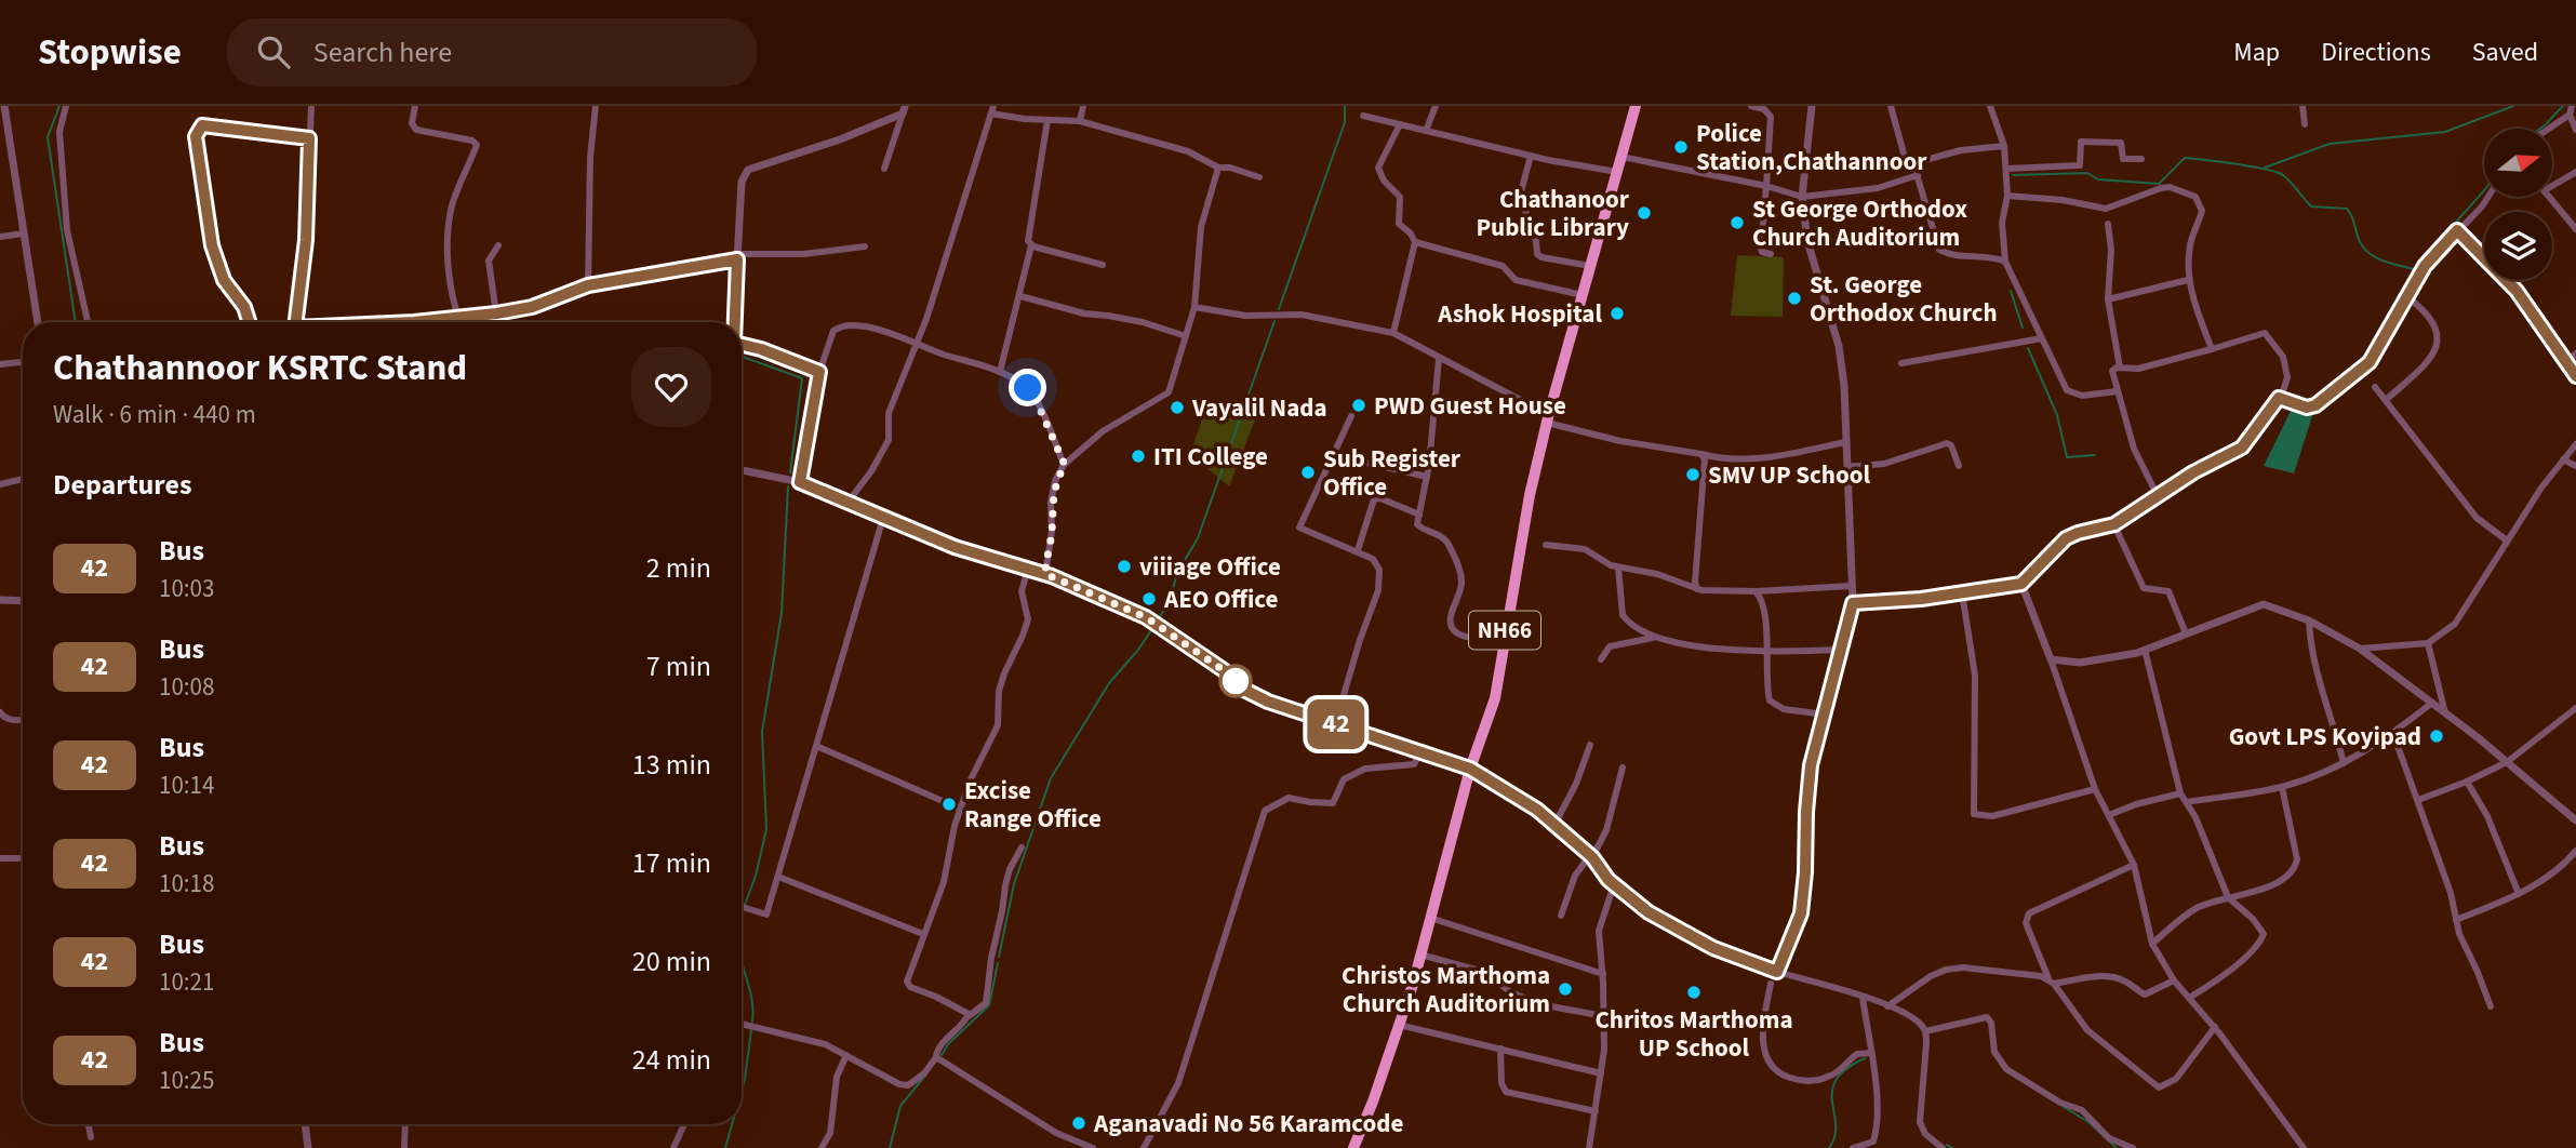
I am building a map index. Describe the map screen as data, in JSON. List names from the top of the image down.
{
  "streets": {
    "highway": ["NH66"]
  },
  "places": [
    "Police Station,Chathannoor",
    "Chathanoor Public Library",
    "St George Orthodox Church Auditorium",
    "St. George Orthodox Church",
    "Ashok Hospital",
    "PWD Guest House",
    "Vayalil Nada",
    "ITI College",
    "Sub Register Office",
    "SMV UP School",
    "viiiage Office",
    "AEO Office",
    "Govt LPS Koyipad",
    "Excise Range Office",
    "Christos Marthoma Church Auditorium",
    "Chritos Marthoma UP School",
    "Aganavadi No 56 Karamcode"
  ],
  "lines": ["bus line 42"],
  "north": "right",
  "page": {
    "header": "Stopwise",
    "search": "Search here",
    "nav": ["Map", "Directions", "Saved"],
    "on_map": "42",
    "heading": [
      ["Chathannoor KSRTC Stand", "Walk · 6 min · 440 m"],
      "Departures"
    ],
    "list": [
      {
        "mark": "42",
        "name": "Bus",
        "note": "10:03",
        "value": "2 min"
      },
      {
        "mark": "42",
        "name": "Bus",
        "note": "10:08",
        "value": "7 min"
      },
      {
        "mark": "42",
        "name": "Bus",
        "note": "10:14",
        "value": "13 min"
      },
      {
        "mark": "42",
        "name": "Bus",
        "note": "10:18",
        "value": "17 min"
      },
      {
        "mark": "42",
        "name": "Bus",
        "note": "10:21",
        "value": "20 min"
      },
      {
        "mark": "42",
        "name": "Bus",
        "note": "10:25",
        "value": "24 min"
      }
    ]
  }
}
